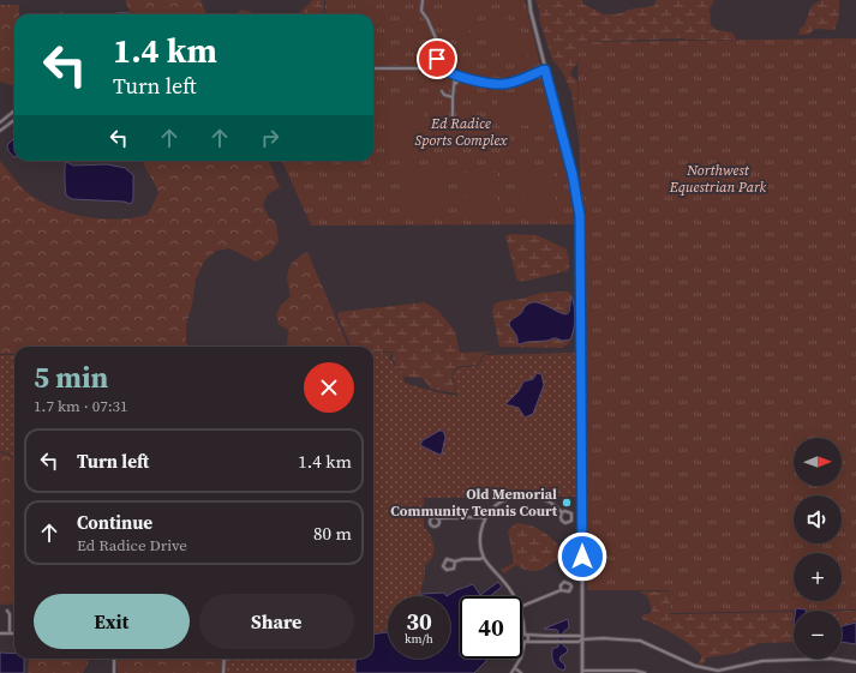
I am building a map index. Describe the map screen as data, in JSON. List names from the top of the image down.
{
  "parks": ["Ed Radice Sports Complex", "Northwest Equestrian Park"],
  "places": ["Old Memorial Community Tennis Court"],
  "north": "right",
  "page": {
    "turn": ["1.4 km", "Turn left"],
    "heading": ["5 min", "1.7 km · 07:31"],
    "list": [
      {
        "name": "Turn left",
        "value": "1.4 km"
      },
      {
        "name": "Continue",
        "note": "Ed Radice Drive",
        "value": "80 m"
      }
    ],
    "map_buttons": ["+", "−"],
    "buttons": ["Exit", "Share"],
    "speed": "30 km/h",
    "limit": "40"
  }
}
